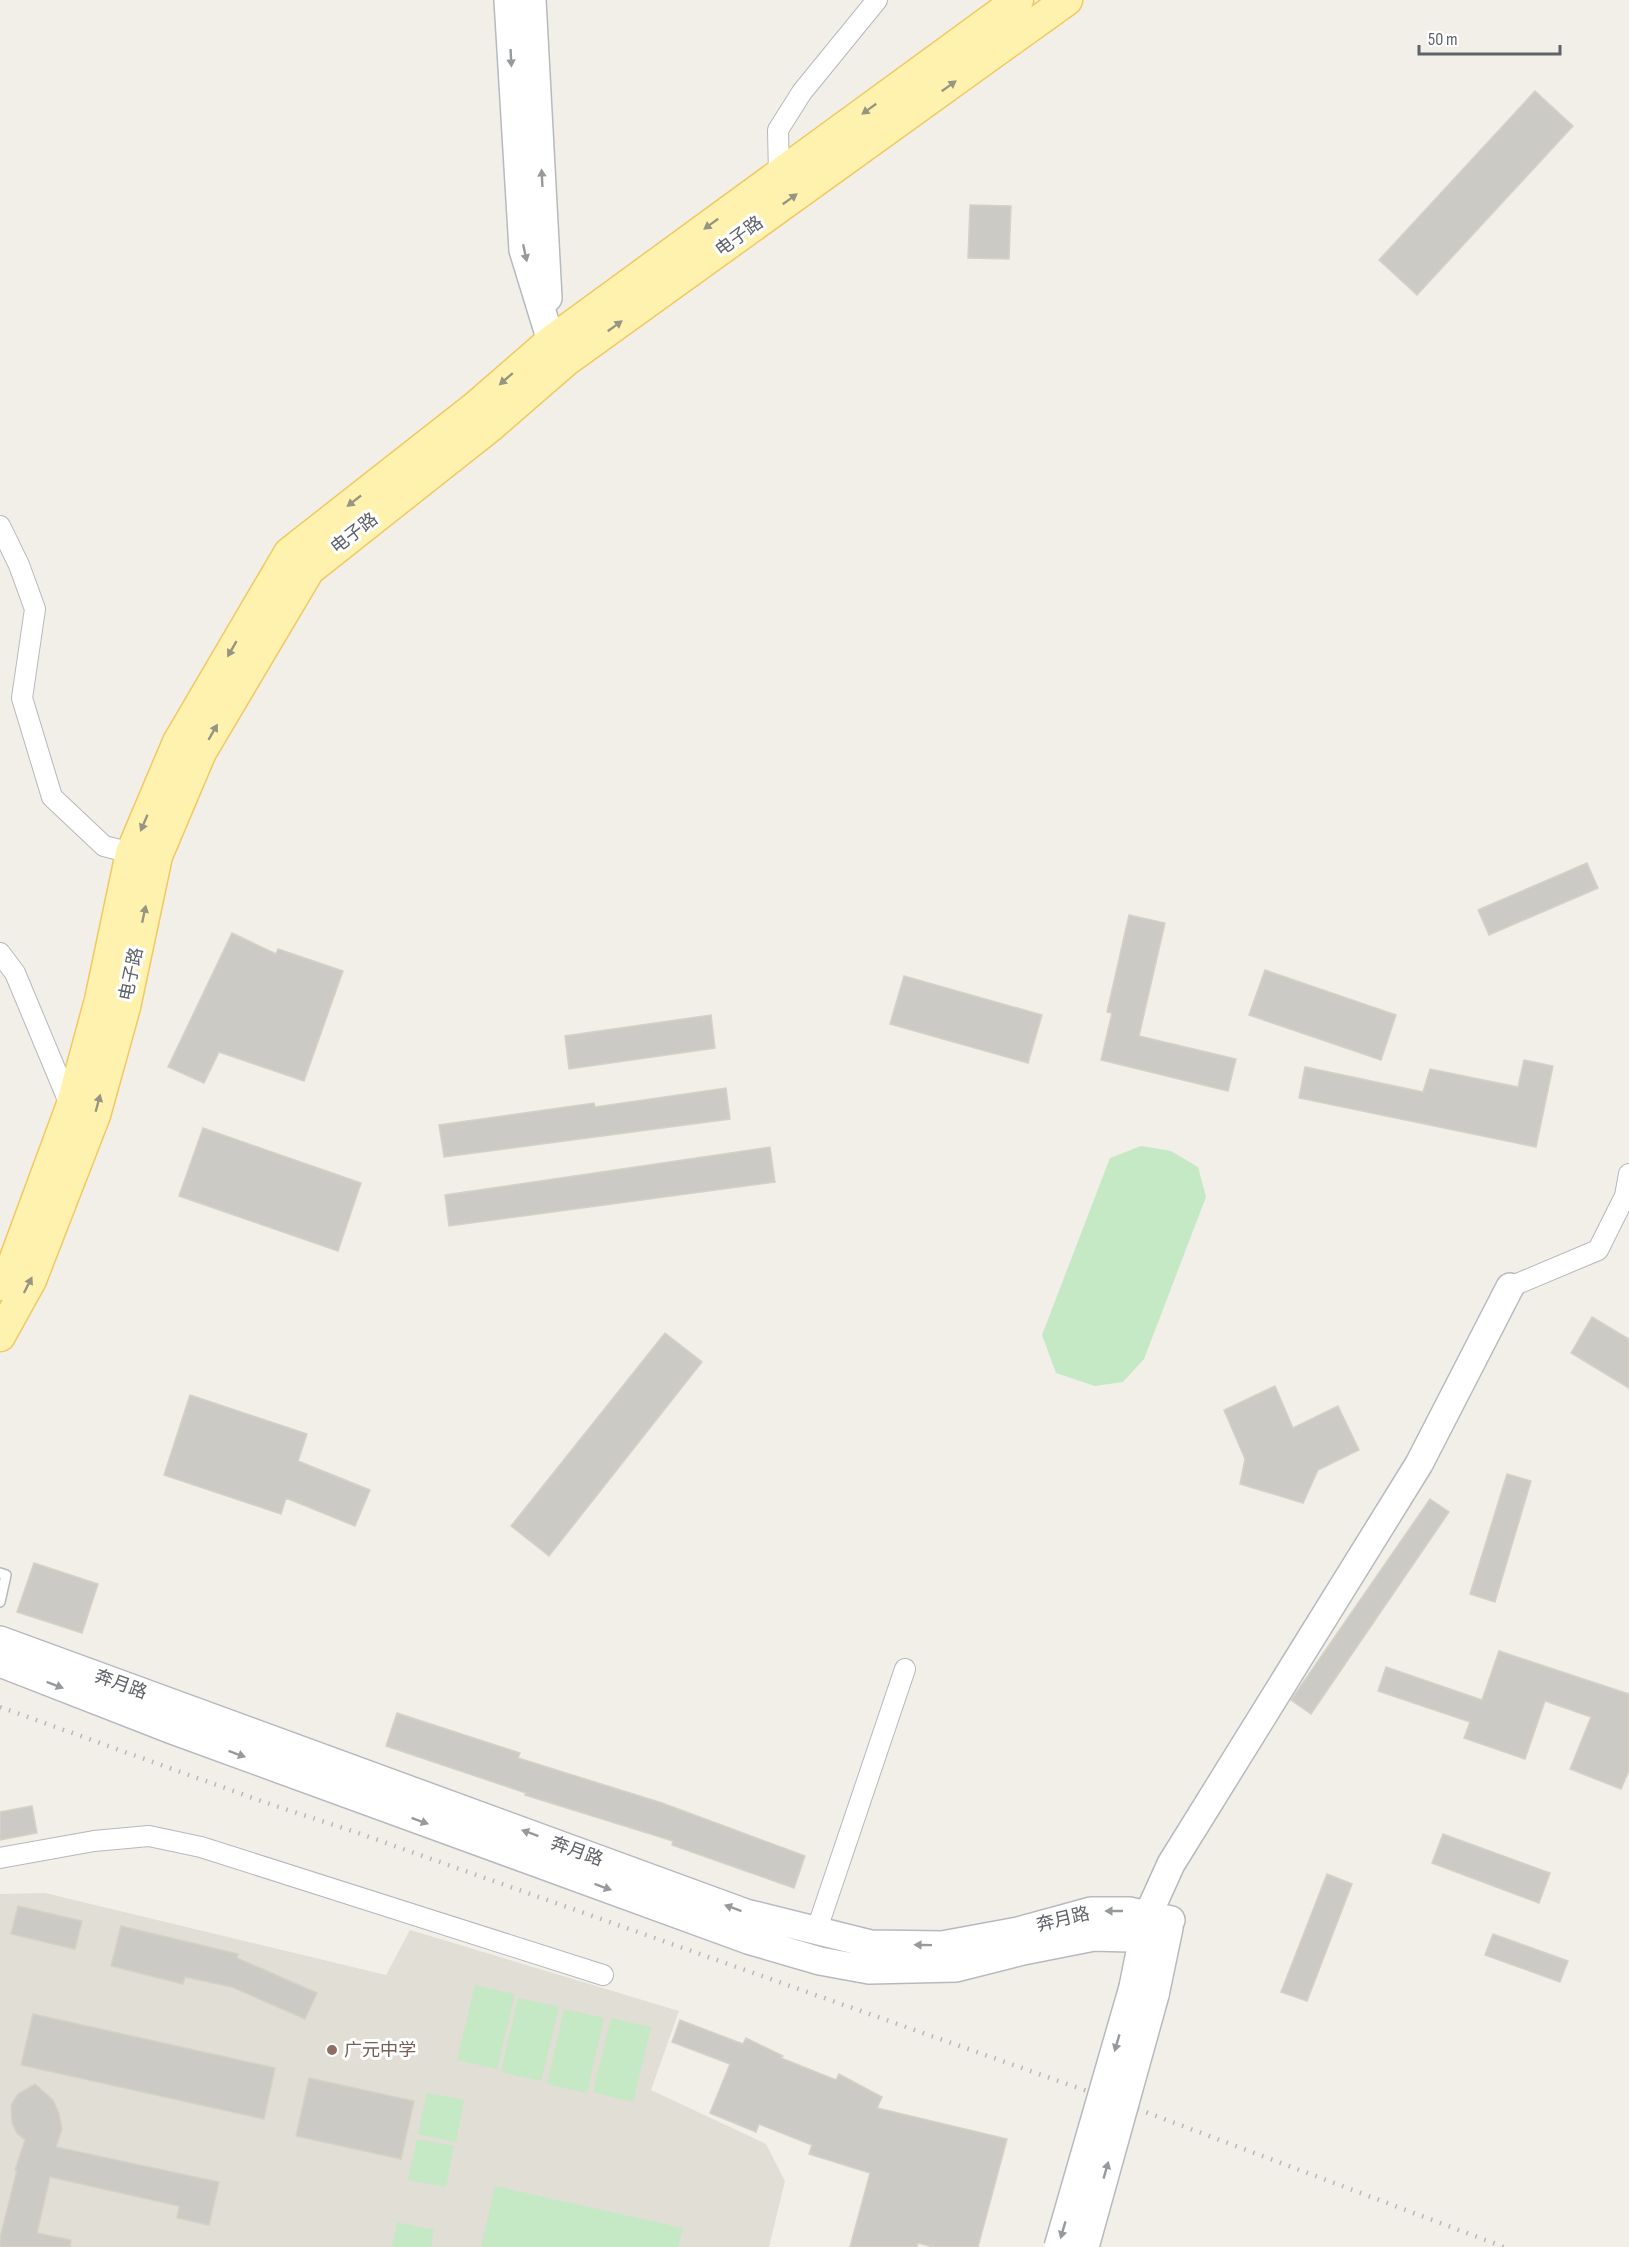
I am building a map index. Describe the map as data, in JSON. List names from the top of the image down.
{
  "streets": {
    "main road": ["电子路"],
    "street": ["奔月路"]
  },
  "places": ["广元中学"],
  "scale_bar": "50 m"
}
